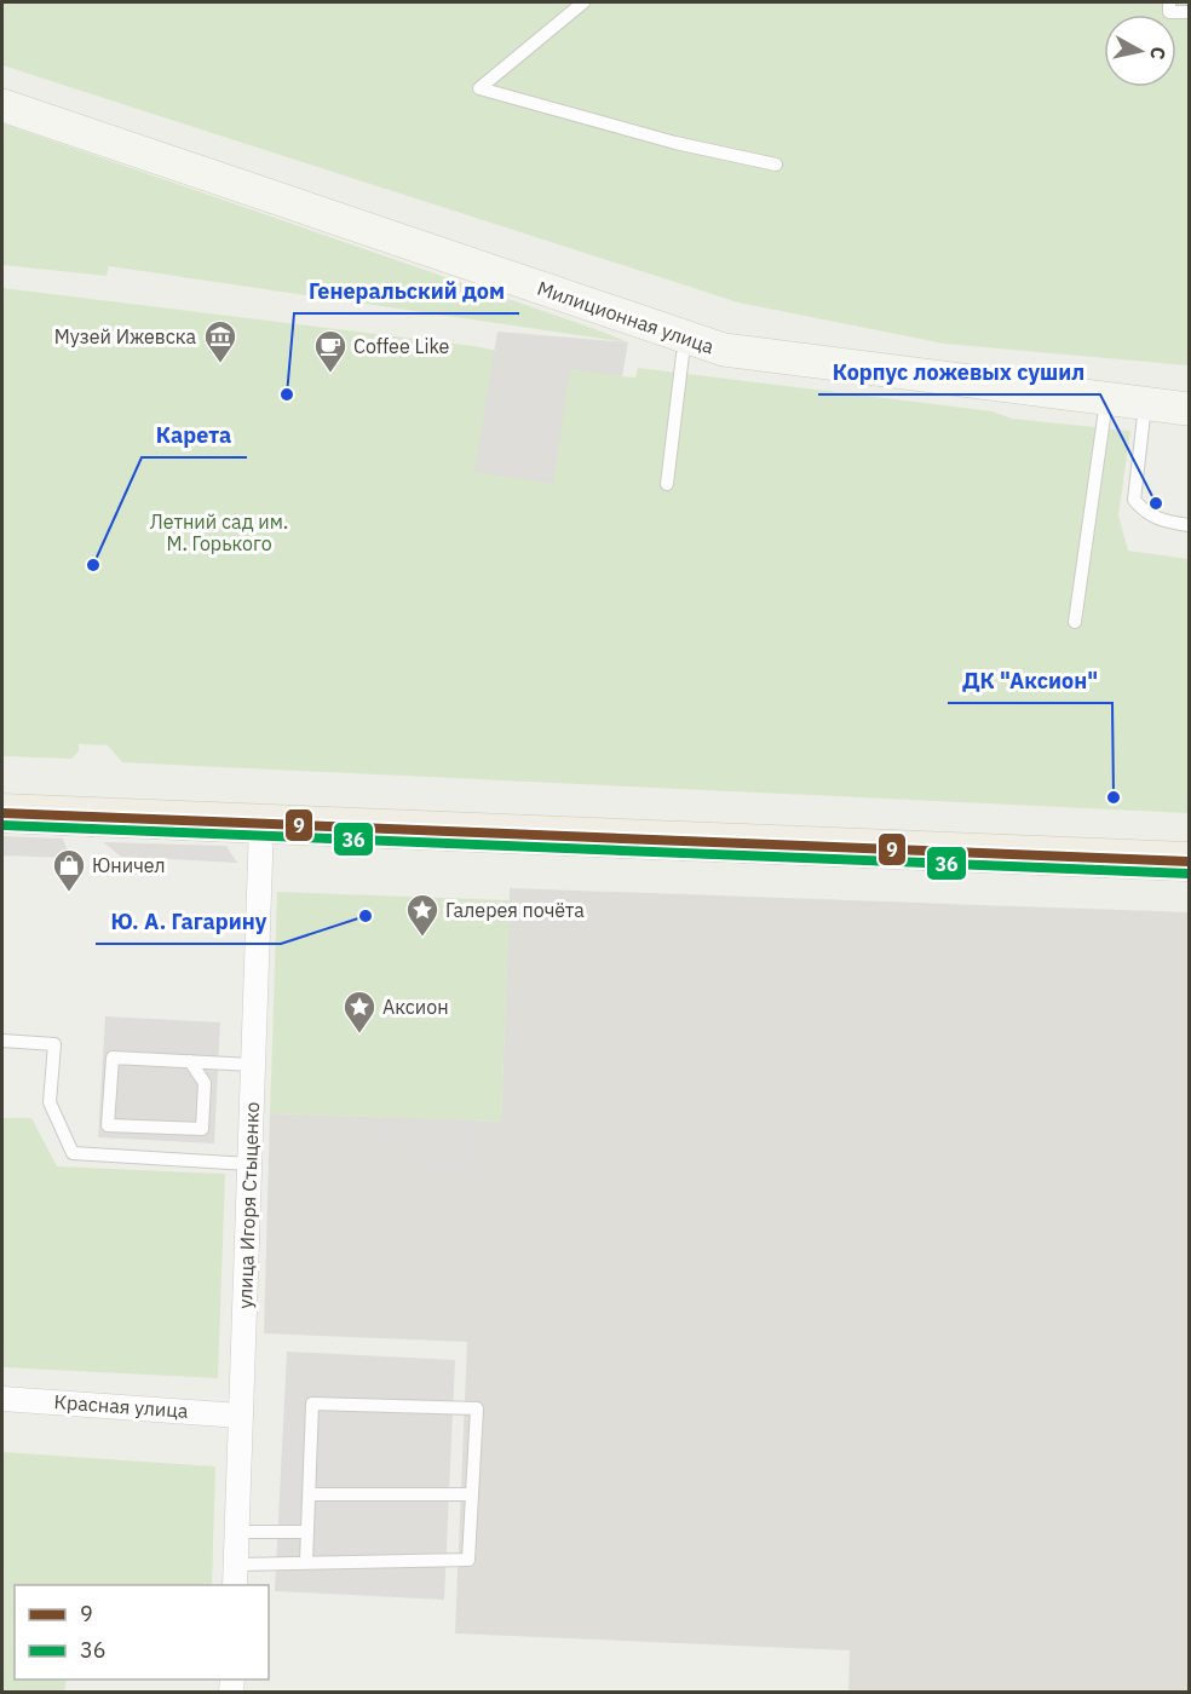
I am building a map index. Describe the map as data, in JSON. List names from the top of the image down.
{
  "streets": {
    "street": ["Милиционная улица", "улица Игоря Стыценко", "Красная улица"]
  },
  "crossings": [
    ["улица Игоря Стыценко", "Красная улица"]
  ],
  "parks": ["Летний сад им. М. Горького"],
  "places": {
    "museum": ["Музей Ижевска"],
    "cafe": ["Coffee Like"],
    "other": [
      "Генеральский дом",
      "Корпус ложевых сушил",
      "Карета",
      "ДК \"Аксион\"",
      "Ю. А. Гагарину"
    ],
    "shop": ["Юничел"],
    "place": ["Галерея почёта", "Аксион"]
  },
  "lines": ["transit line 9", "transit line 36"],
  "legend": ["9", "36"],
  "north": "right"
}
